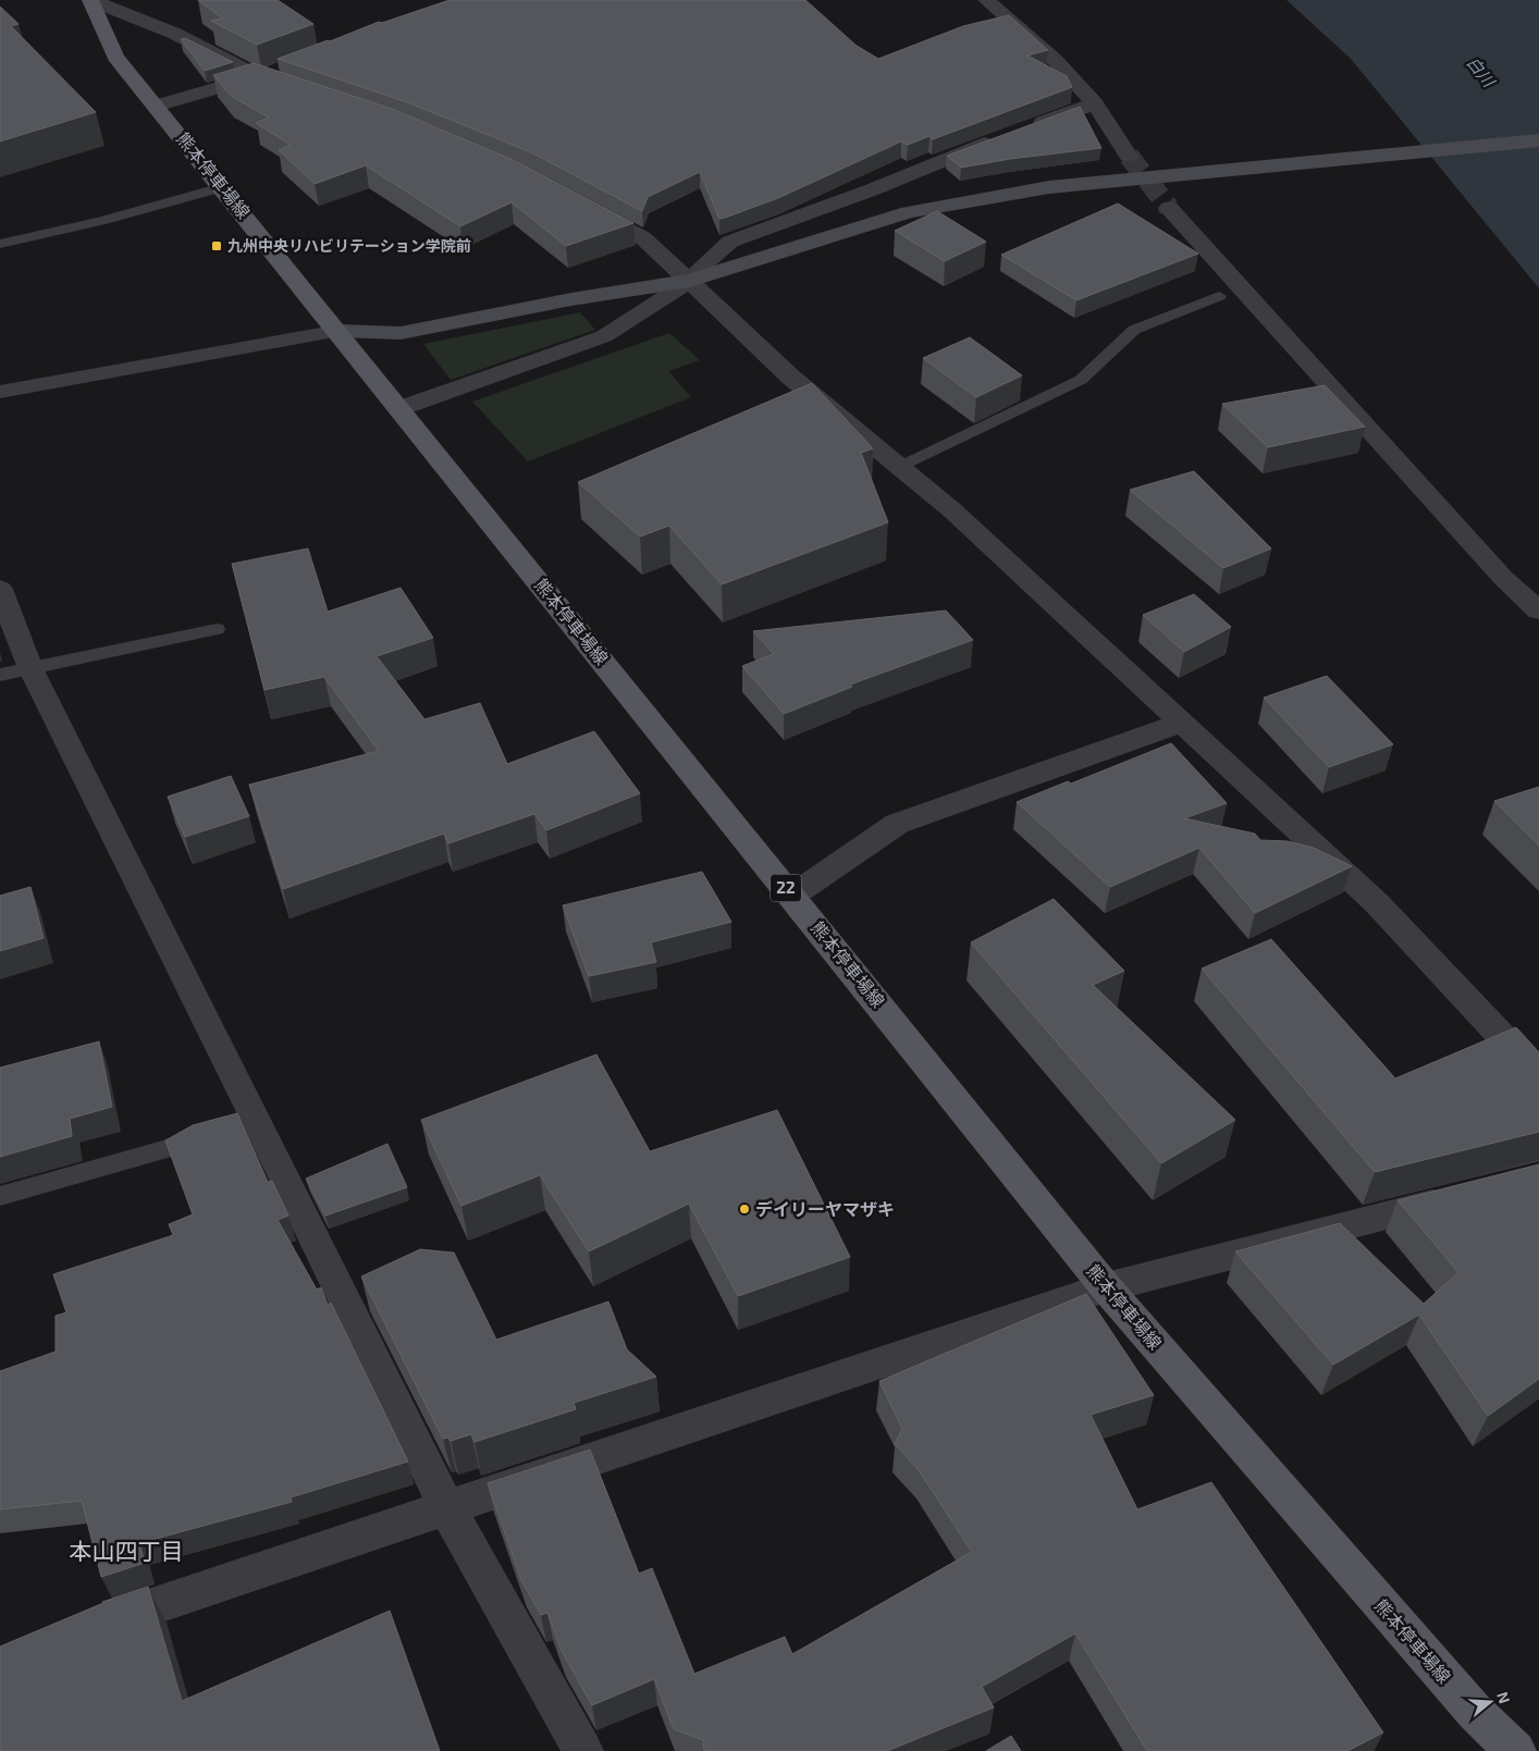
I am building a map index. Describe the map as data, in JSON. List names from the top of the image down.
{
  "streets": {
    "main road": ["熊本停車場線", "22"]
  },
  "districts": ["本山四丁目"],
  "water": ["白川"],
  "places": {
    "transit": ["九州中央リハビリテーション学院前"],
    "other": ["デイリーヤマザキ"]
  },
  "north": "right"
}
